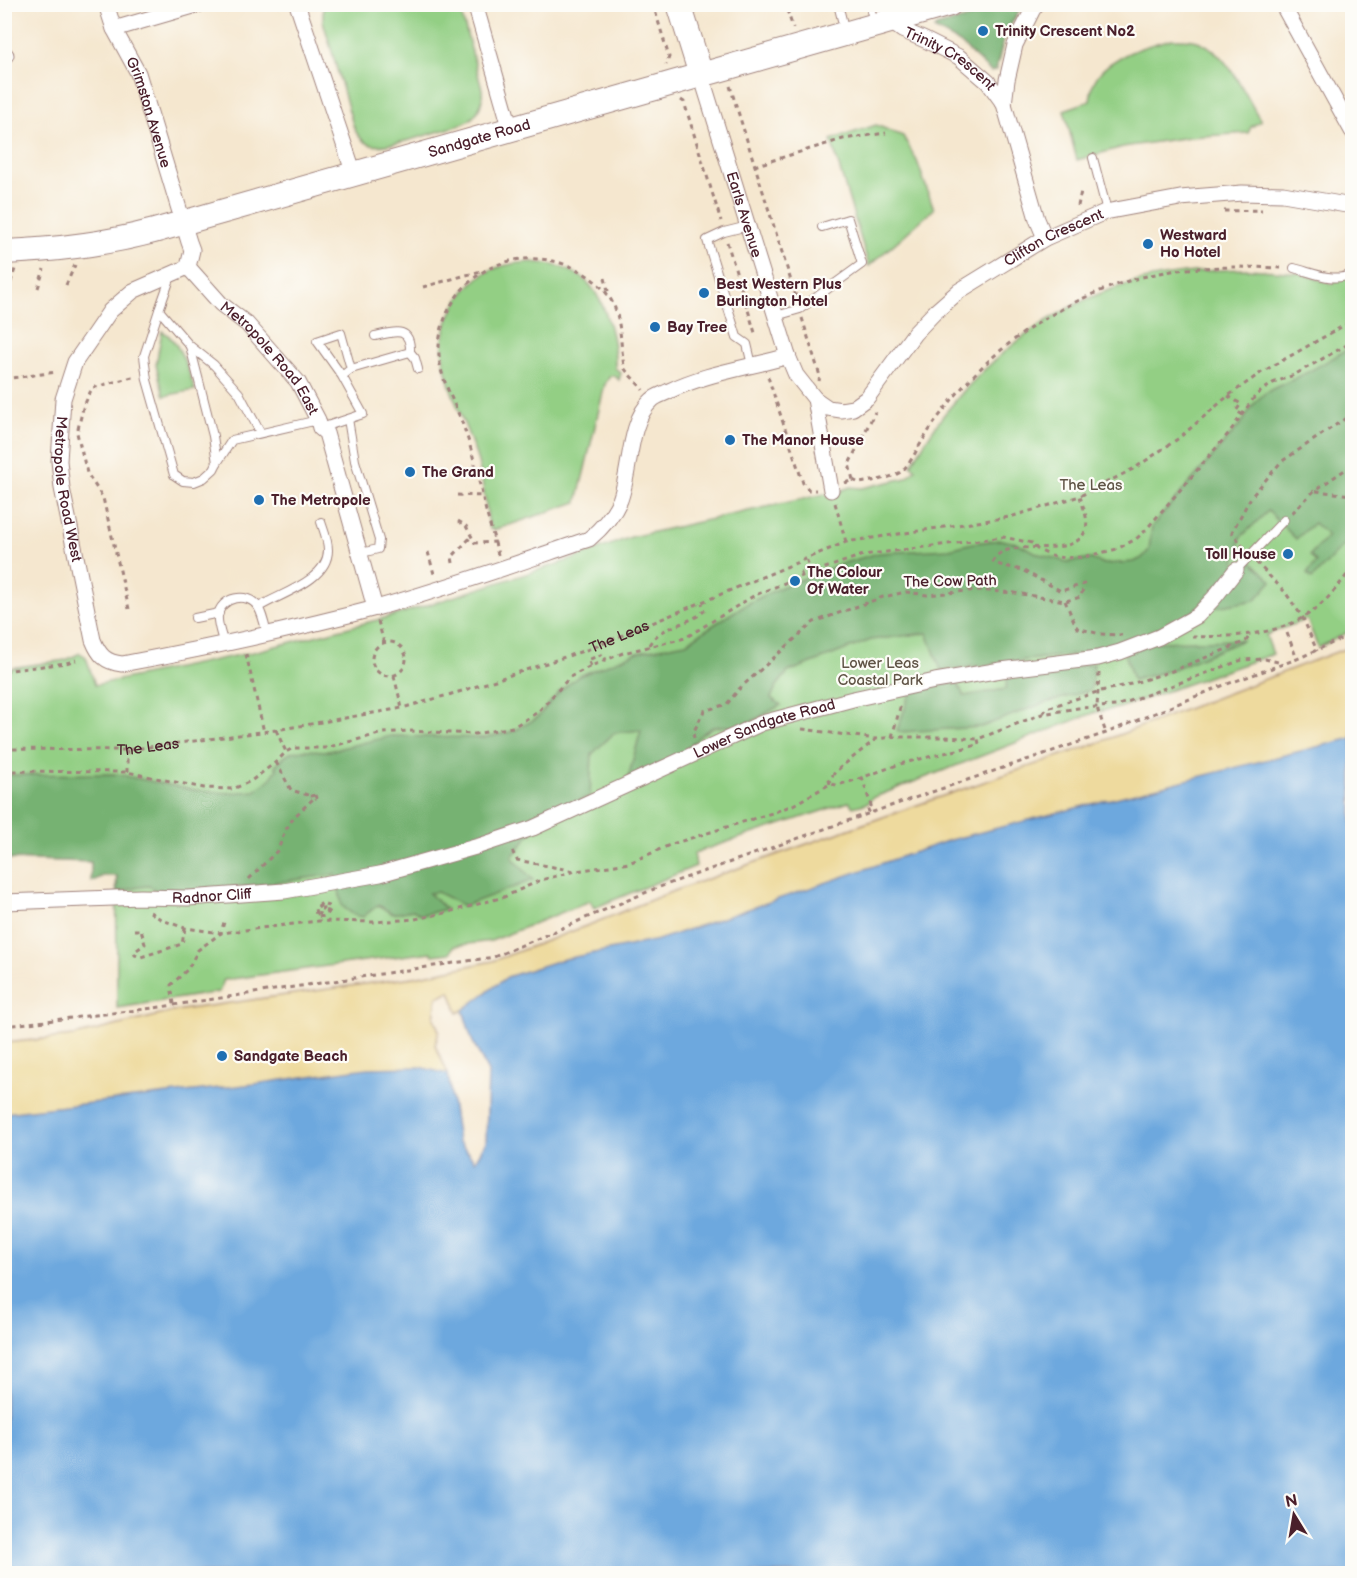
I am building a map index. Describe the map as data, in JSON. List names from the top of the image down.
{
  "streets": {
    "main road": ["Sandgate Road", "Earls Avenue"],
    "street": [
      "Trinity Crescent",
      "Grimston Avenue",
      "Clifton Crescent",
      "Metropole Road East",
      "Metropole Road West",
      "Lower Sandgate Road",
      "Radnor Cliff"
    ],
    "path": ["The Cow Path", "The Leas"]
  },
  "crossings": [
    ["Trinity Crescent", "Sandgate Road"],
    ["Trinity Crescent", "Clifton Crescent"],
    ["Grimston Avenue", "Sandgate Road"],
    ["Sandgate Road", "Earls Avenue"],
    ["Earls Avenue", "Clifton Crescent"],
    ["Metropole Road East", "Metropole Road West"],
    ["The Cow Path", "Lower Sandgate Road"],
    ["Lower Sandgate Road", "Radnor Cliff"]
  ],
  "parks": ["The Leas", "Lower Leas Coastal Park"],
  "places": [
    "Trinity Crescent No2",
    "Westward Ho Hotel",
    "Best Western Plus Burlington Hotel",
    "Bay Tree",
    "The Manor House",
    "The Grand",
    "The Metropole",
    "Toll House",
    "The Colour Of Water",
    "Sandgate Beach"
  ],
  "north": "top"
}
